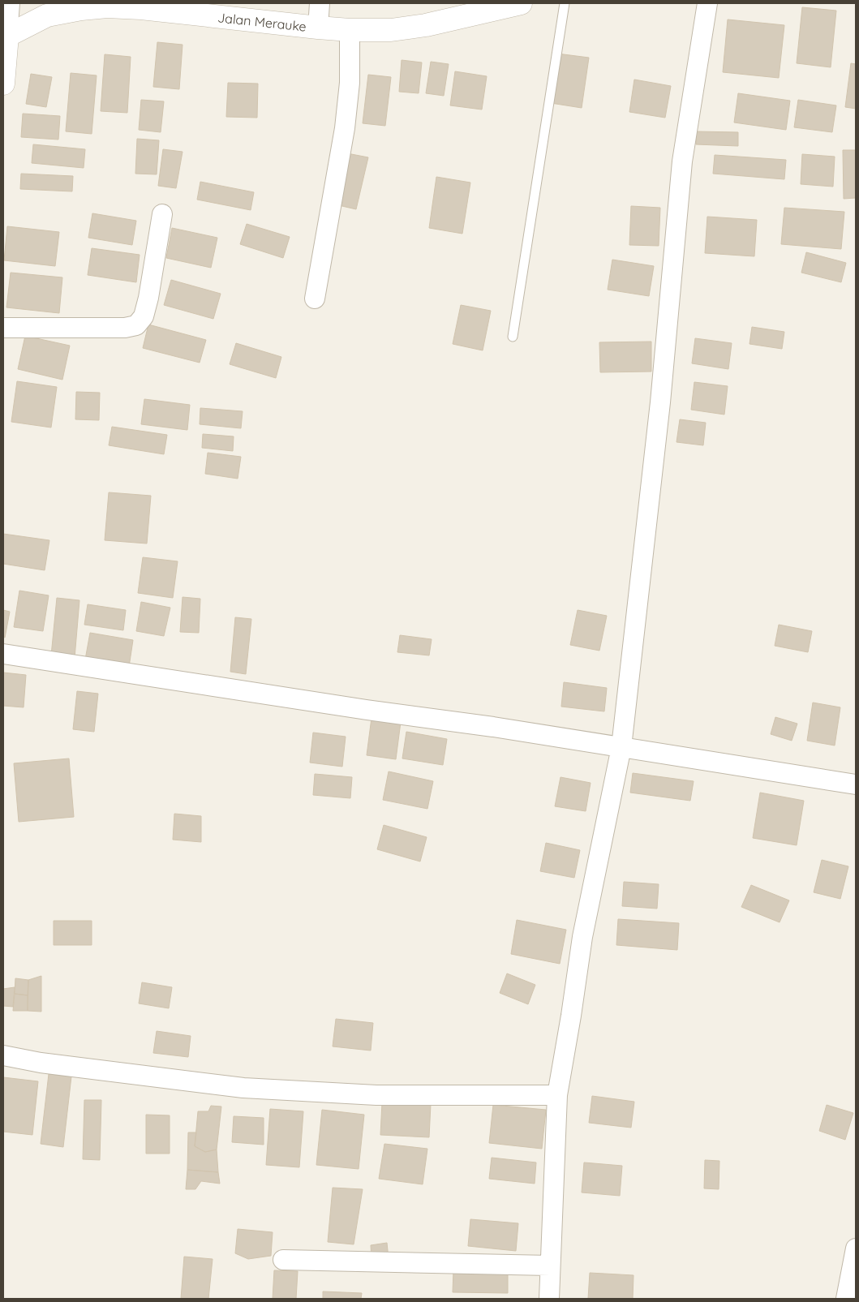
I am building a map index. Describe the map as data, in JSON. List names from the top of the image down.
{
  "streets": {
    "street": ["Jalan Merauke"]
  }
}
